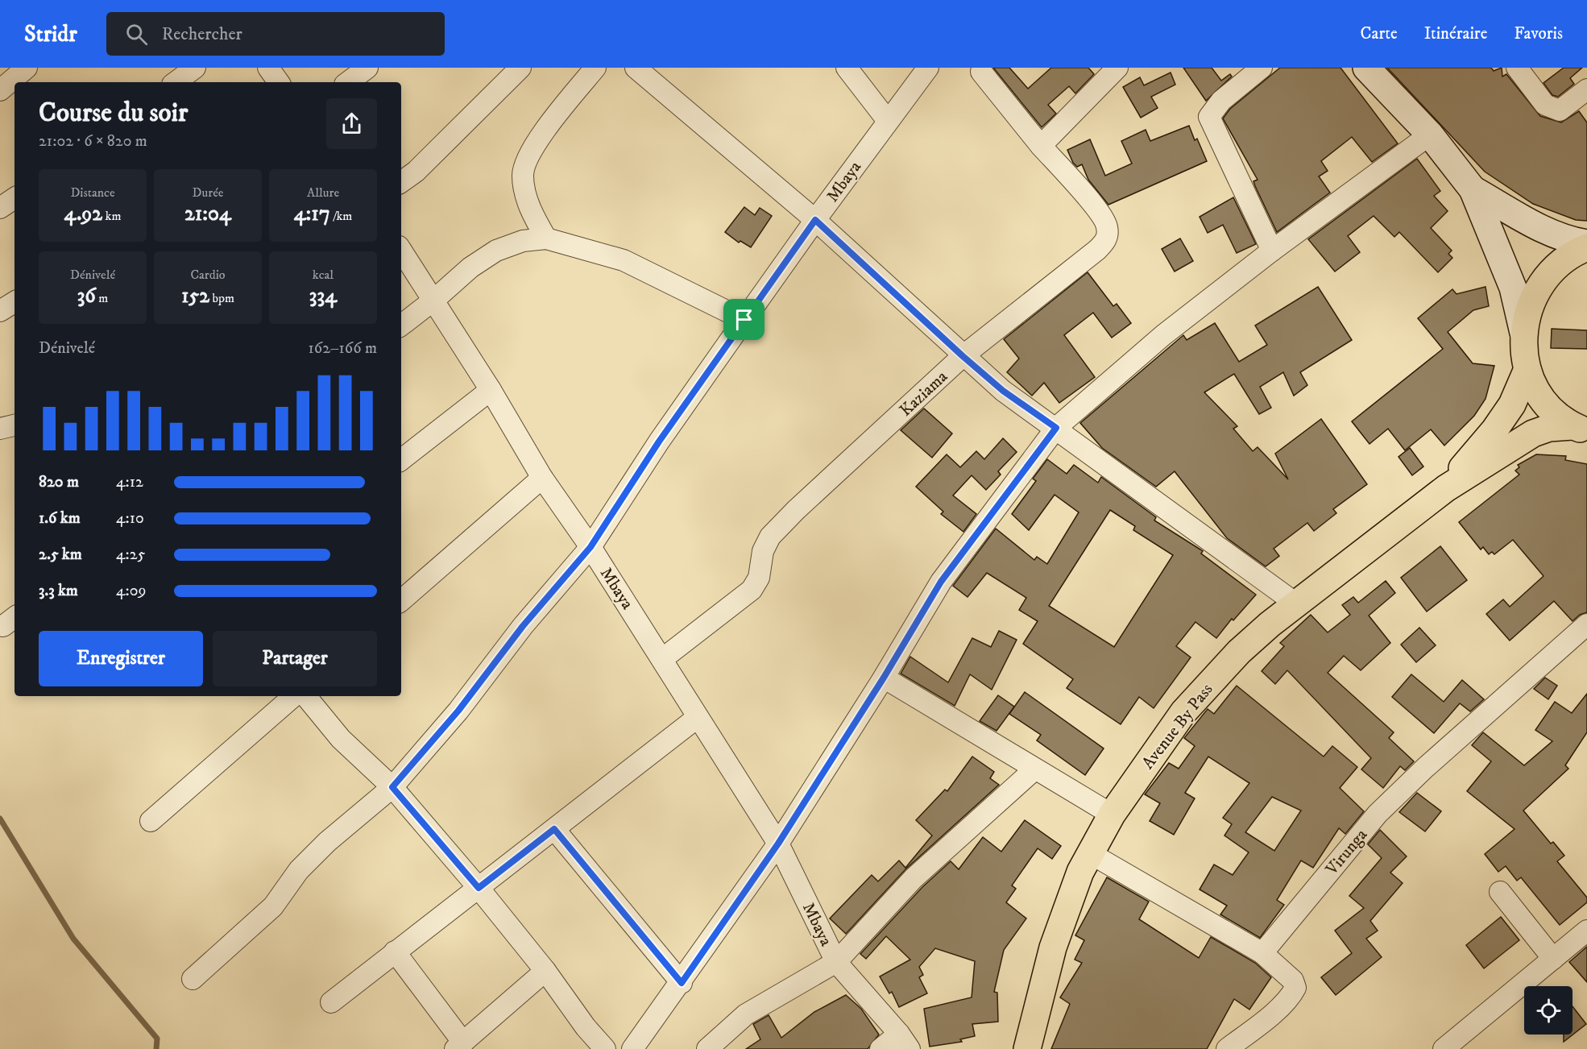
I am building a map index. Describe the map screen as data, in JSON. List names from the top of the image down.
{
  "streets": {
    "highway": ["Avenue By Pass"],
    "street": ["Mbaya", "Kaziama", "Virunga"]
  },
  "crossings": [
    ["Mbaya", "Kaziama"]
  ],
  "page": {
    "header": "Stridr",
    "search": "Rechercher",
    "nav": ["Carte", "Itinéraire", "Favoris"],
    "heading": ["Course du soir", "21:02 · 6 × 820 m"],
    "stats": [
      ["Distance", "4.92 km"],
      ["Durée", "21:04"],
      ["Allure", "4:17 /km"],
      ["Dénivelé", "36 m"],
      ["Cardio", "152 bpm"],
      ["kcal", "334"]
    ],
    "chart": ["Dénivelé", "162–166 m"],
    "list": [
      {
        "name": "820 m",
        "note": "4:12"
      },
      {
        "name": "1.6 km",
        "note": "4:10"
      },
      {
        "name": "2.5 km",
        "note": "4:25"
      },
      {
        "name": "3.3 km",
        "note": "4:09"
      }
    ],
    "buttons": ["Enregistrer", "Partager"]
  }
}
